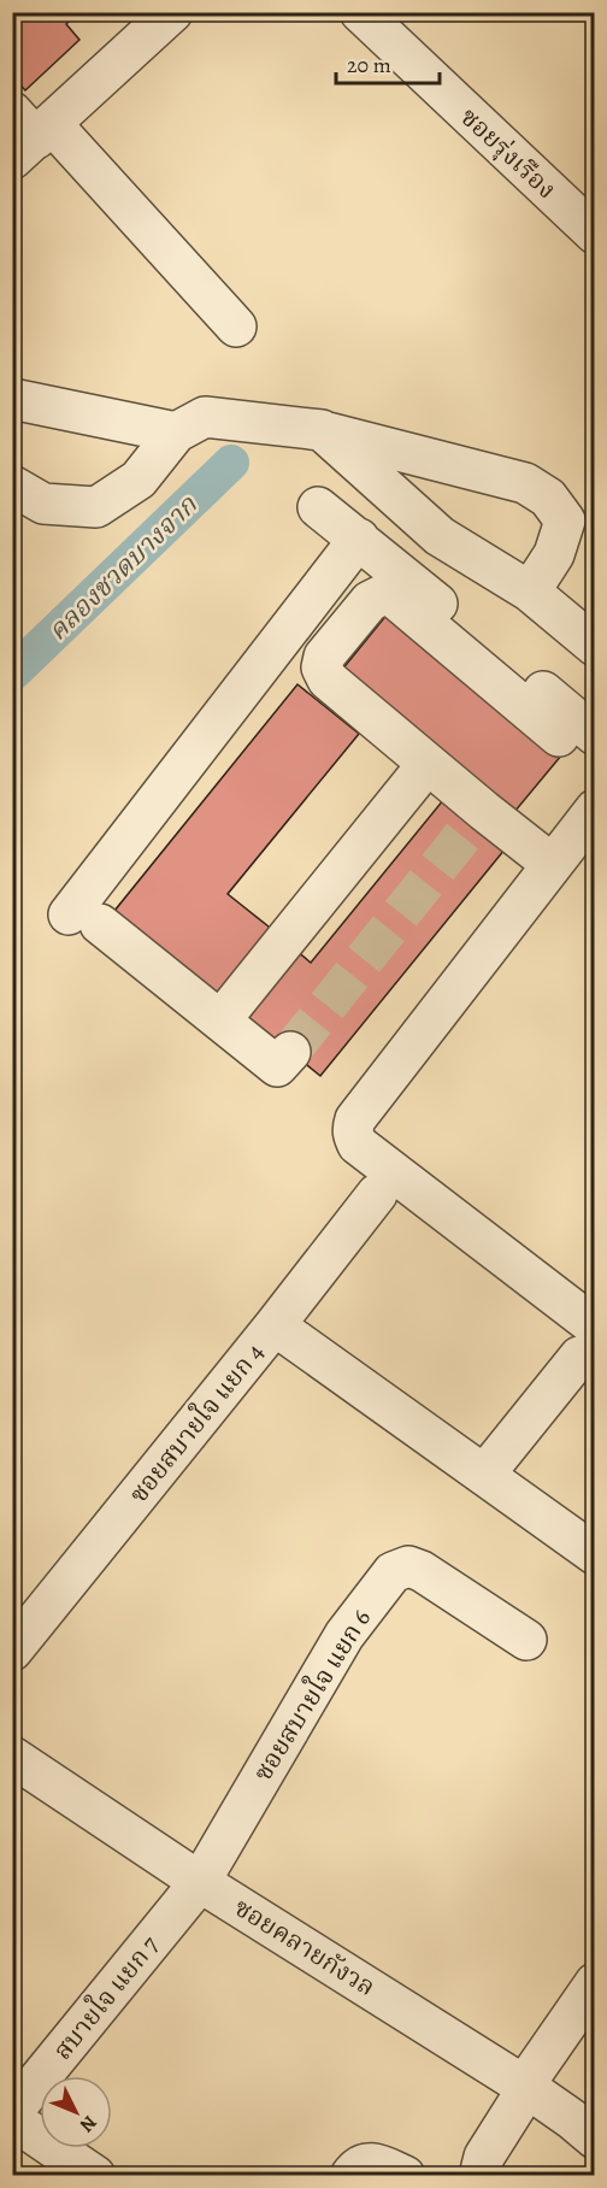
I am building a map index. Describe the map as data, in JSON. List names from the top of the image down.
{
  "streets": {
    "street": [
      "ซอยรุ่งเรือง",
      "ซอยสบายใจ แยก 4",
      "ซอยสบายใจ แยก 6",
      "ซอยคลายกังวล",
      "สบายใจ แยก 7"
    ]
  },
  "crossings": [
    ["ซอยสบายใจ แยก 6", "ซอยคลายกังวล"],
    ["ซอยสบายใจ แยก 6", "สบายใจ แยก 7"],
    ["ซอยคลายกังวล", "สบายใจ แยก 7"]
  ],
  "water": ["คลองชวดบางจาก"],
  "scale_bar": "20 m",
  "north": "bottom right"
}
